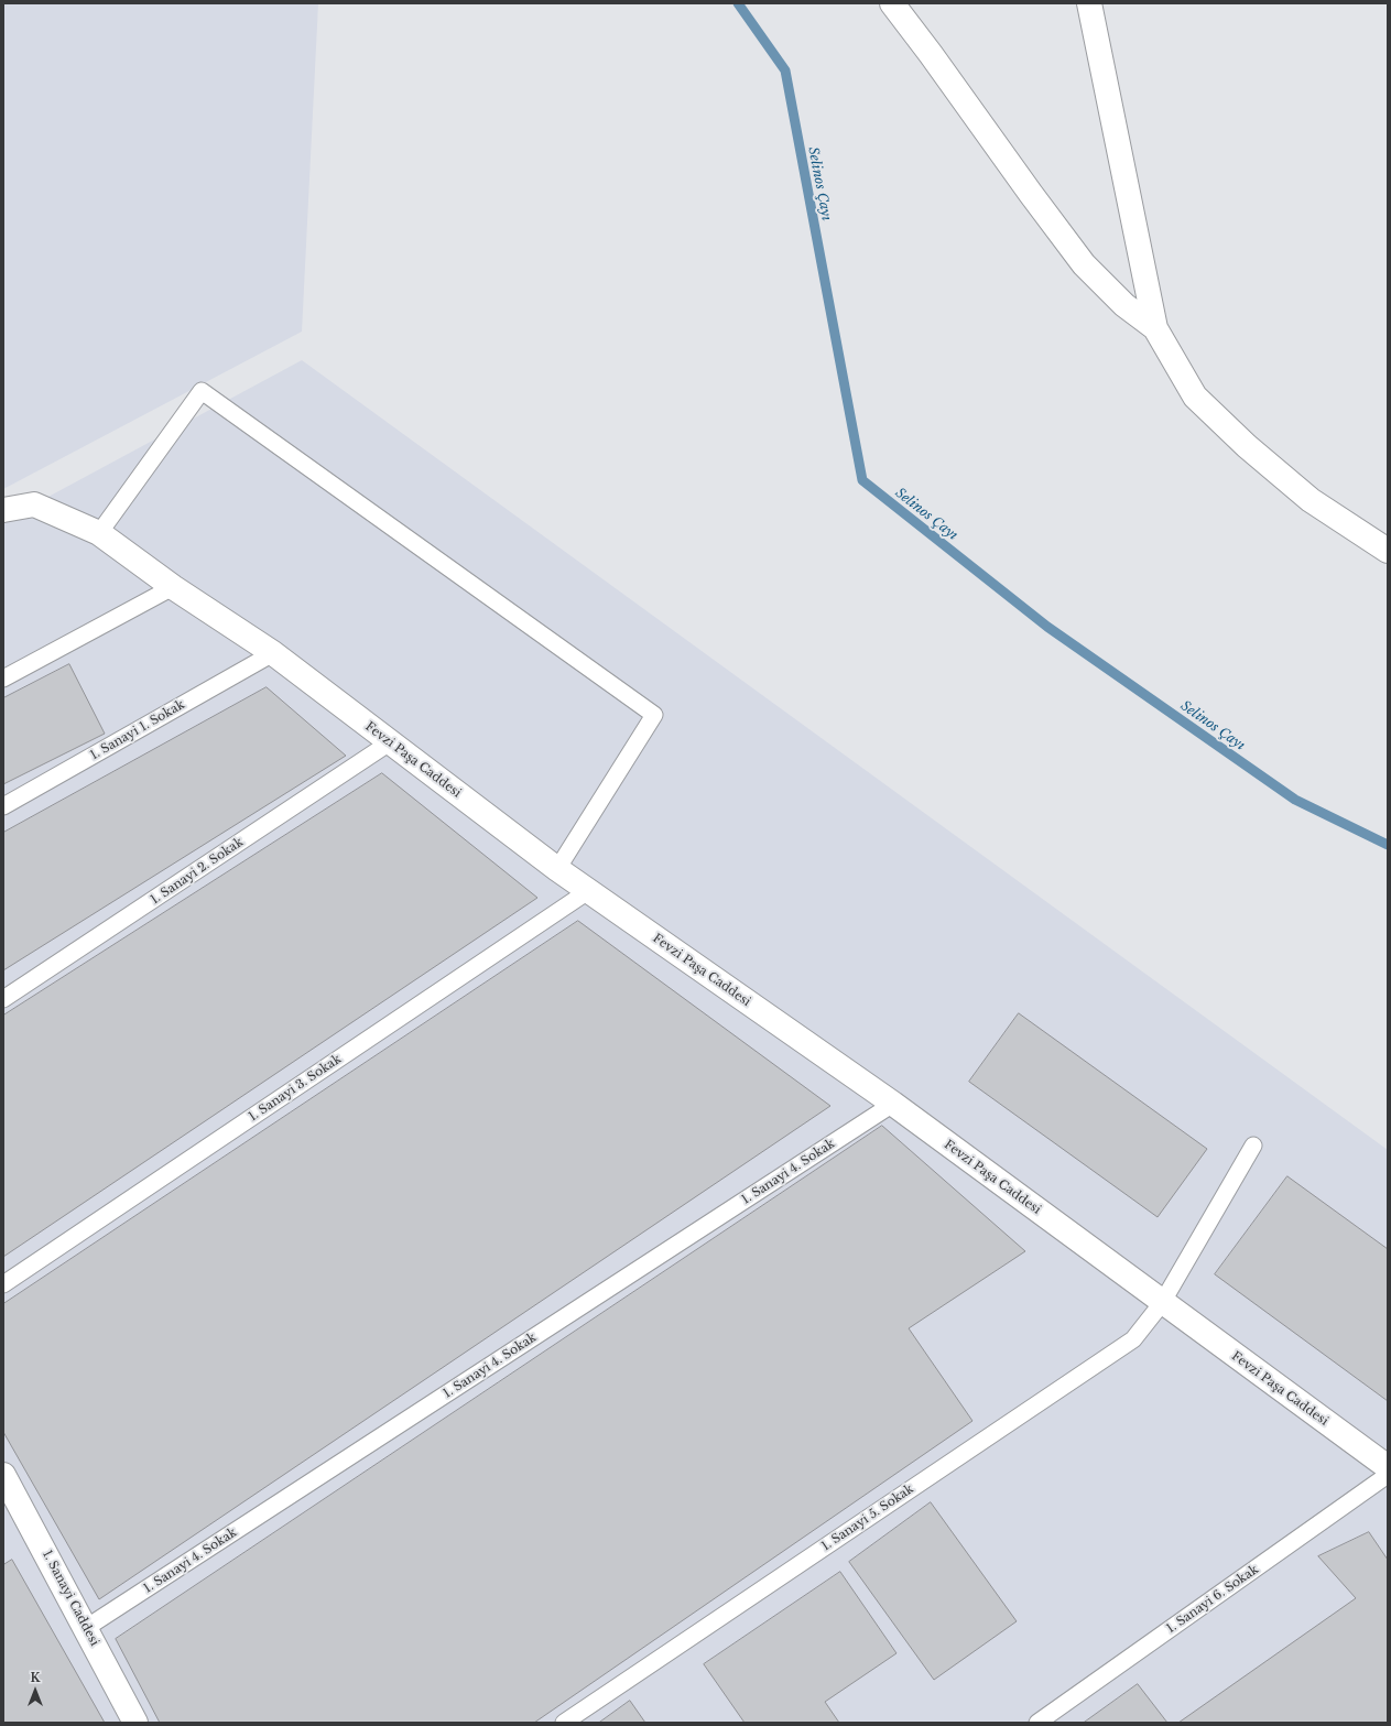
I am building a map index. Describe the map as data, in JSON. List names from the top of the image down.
{
  "streets": {
    "street": ["Fevzi Paşa Caddesi", "1. Sanayi Caddesi"],
    "lane": [
      "1. Sanayi 1. Sokak",
      "1. Sanayi 2. Sokak",
      "1. Sanayi 3. Sokak",
      "1. Sanayi 4. Sokak",
      "1. Sanayi 5. Sokak",
      "1. Sanayi 6. Sokak"
    ]
  },
  "crossings": [
    ["1. Sanayi 1. Sokak", "Fevzi Paşa Caddesi"],
    ["Fevzi Paşa Caddesi", "1. Sanayi 2. Sokak"],
    ["Fevzi Paşa Caddesi", "1. Sanayi 3. Sokak"],
    ["Fevzi Paşa Caddesi", "1. Sanayi 4. Sokak"],
    ["Fevzi Paşa Caddesi", "1. Sanayi 5. Sokak"],
    ["1. Sanayi 4. Sokak", "1. Sanayi Caddesi"]
  ],
  "water": ["Selinos Çayı"],
  "north": "top"
}
